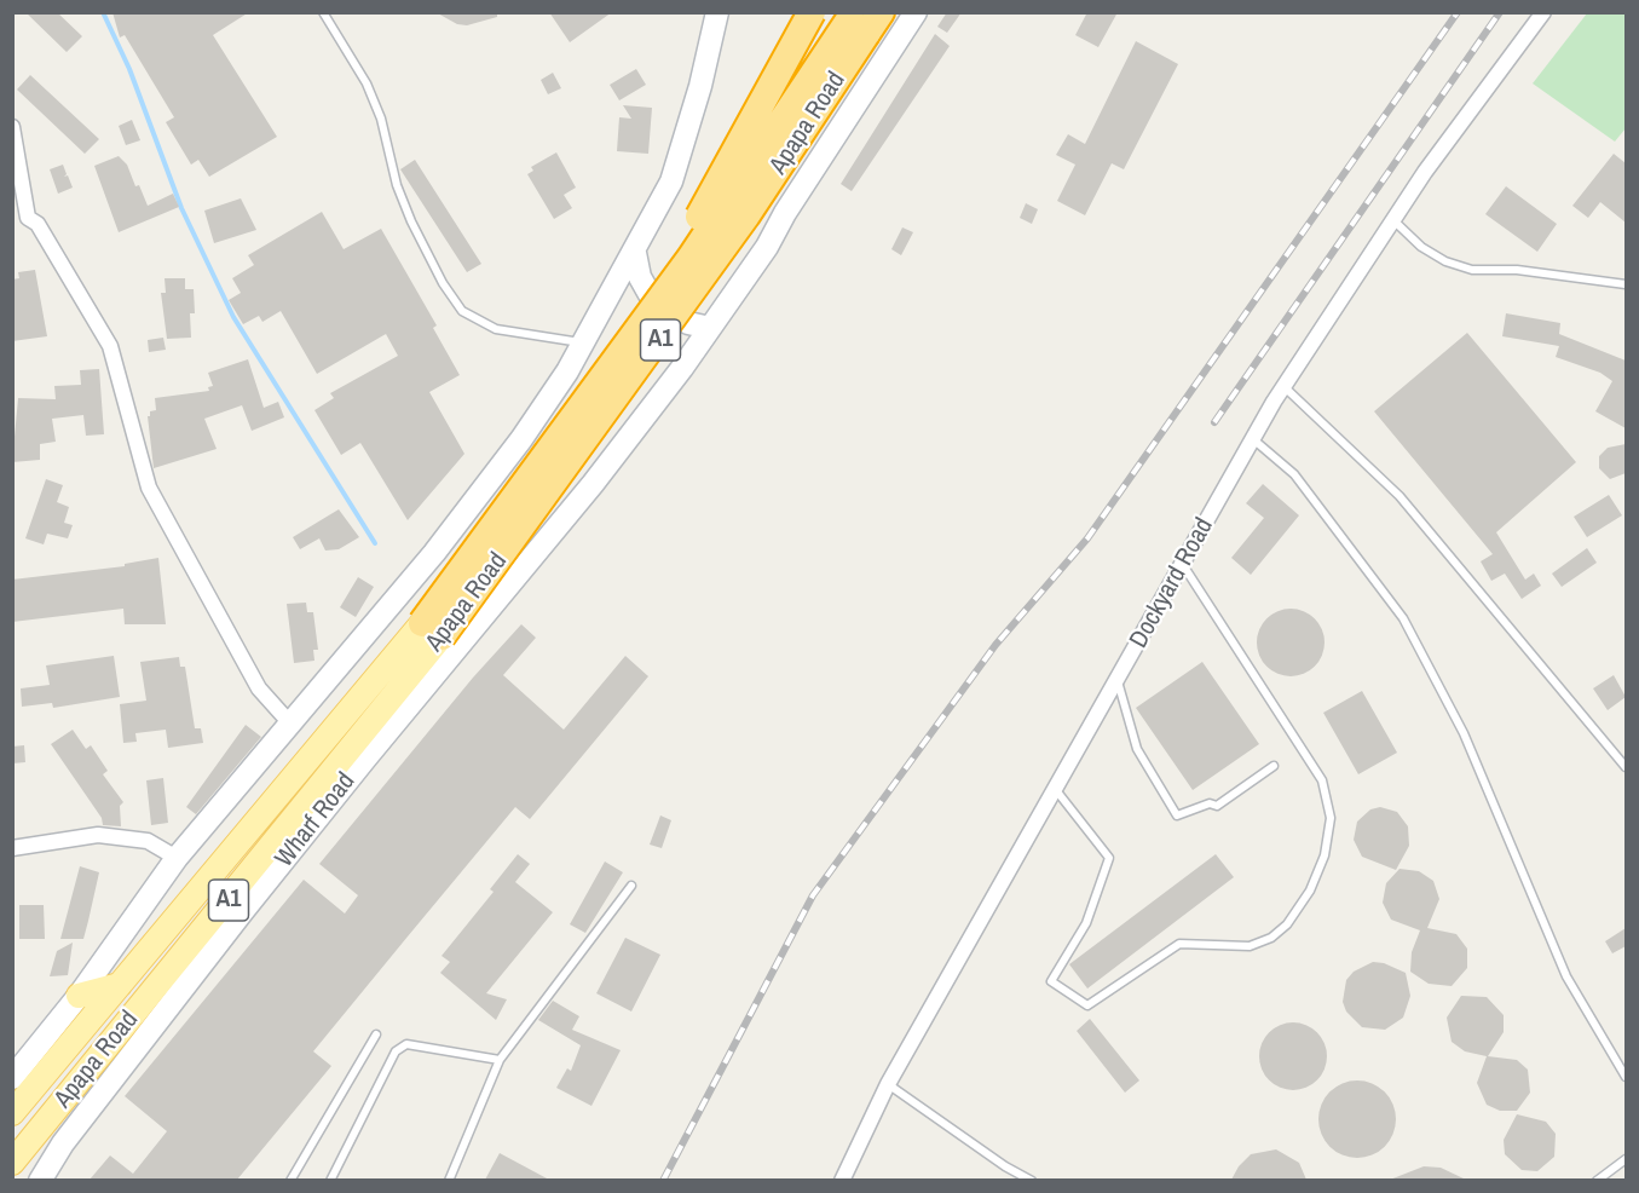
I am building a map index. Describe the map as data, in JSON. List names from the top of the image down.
{
  "streets": {
    "highway": ["Apapa Road", "A1"],
    "street": ["Dockyard Road", "Wharf Road"]
  }
}
